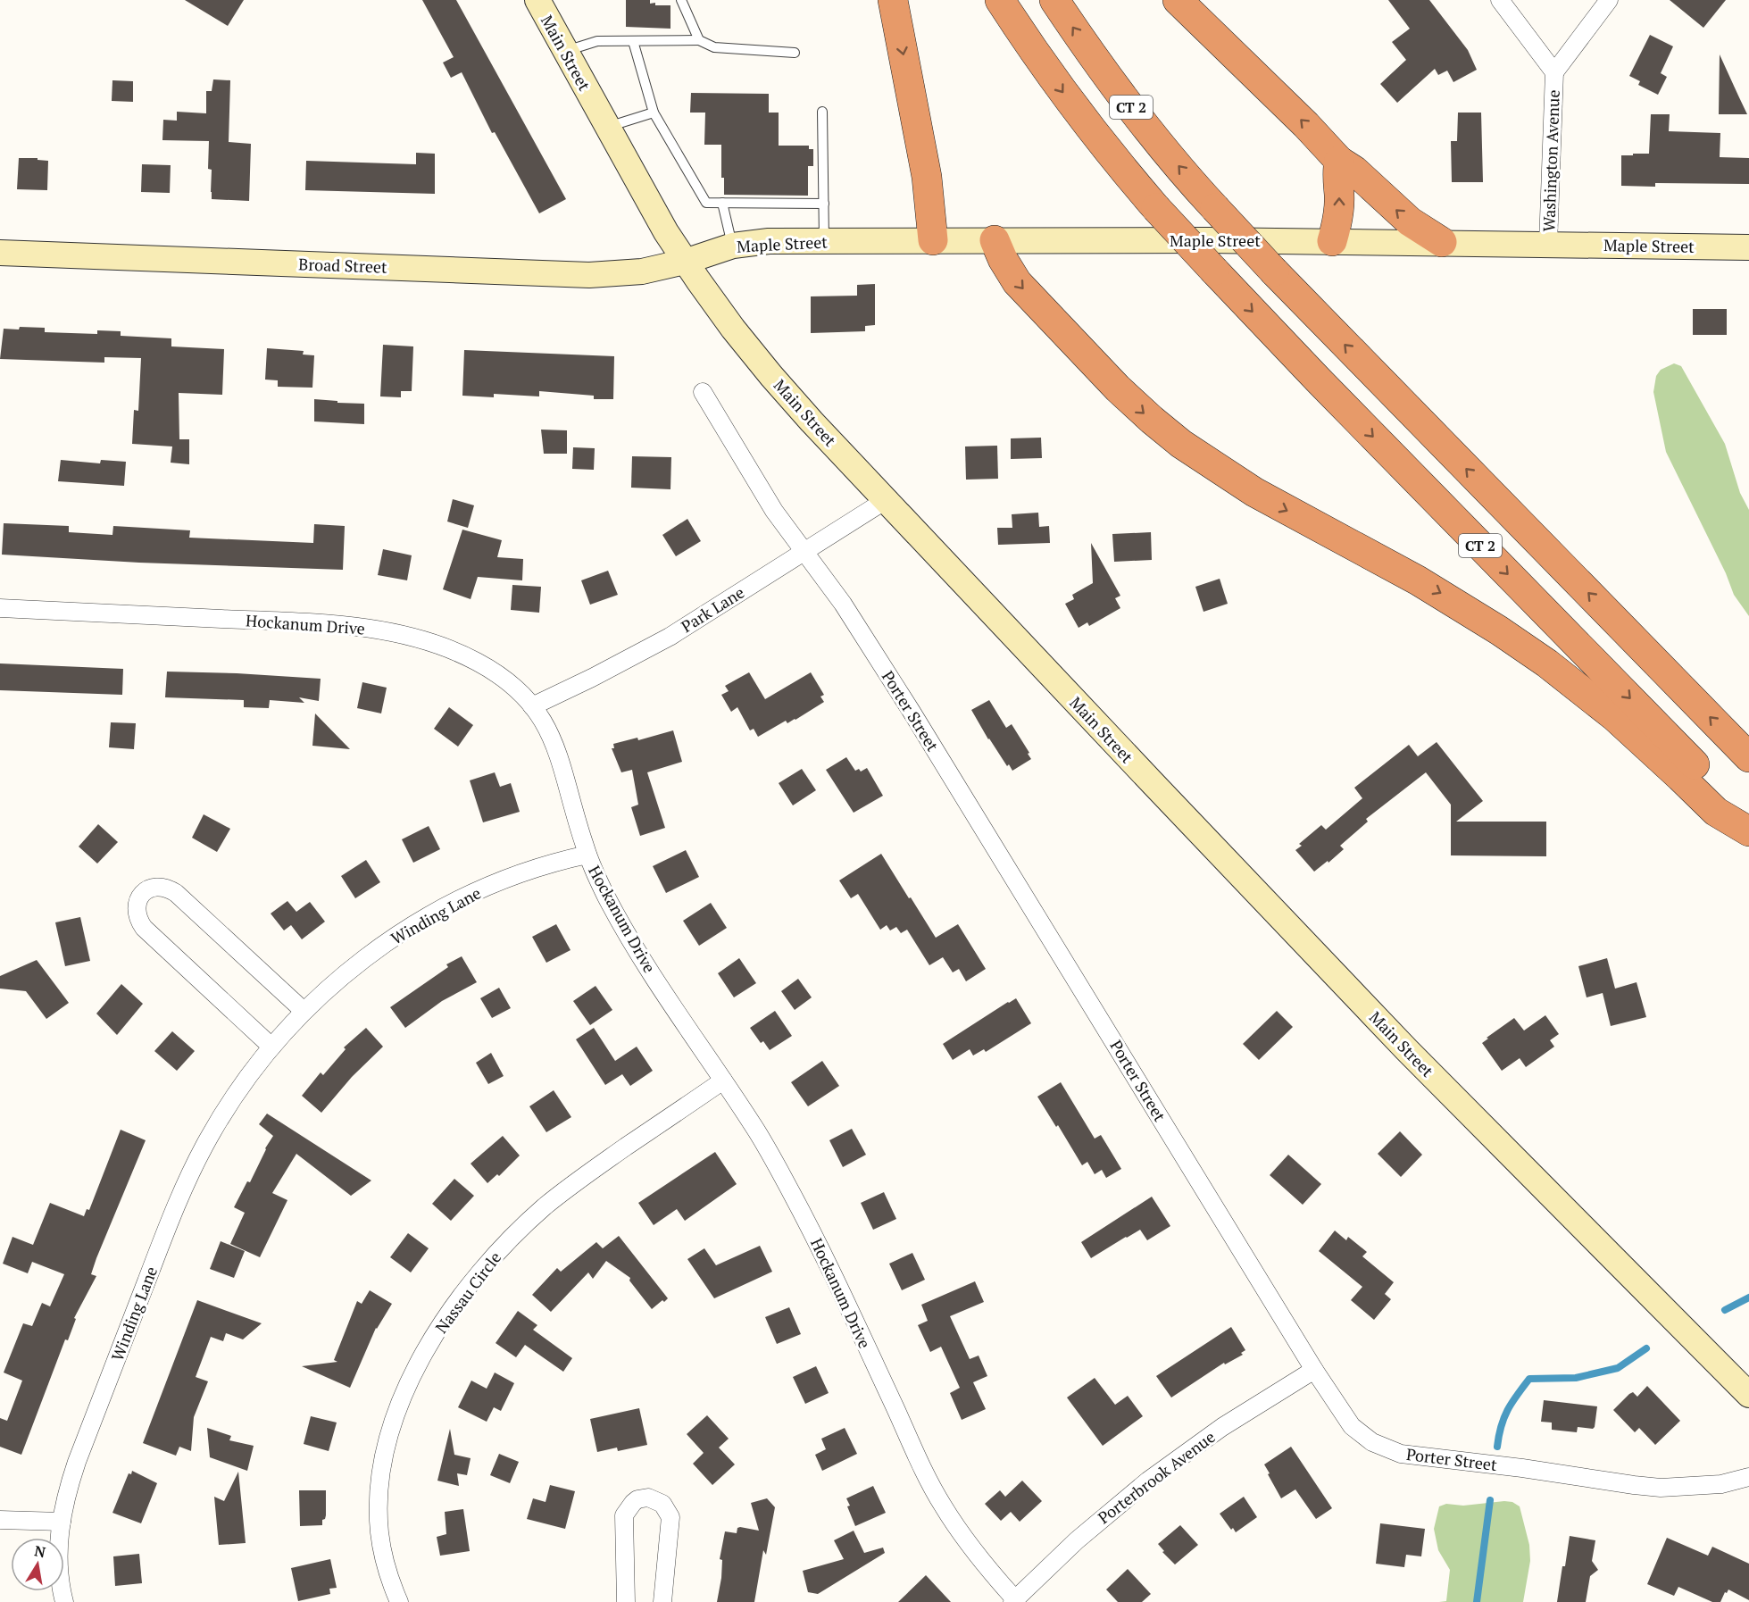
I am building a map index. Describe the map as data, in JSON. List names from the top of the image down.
{
  "streets": {
    "highway": ["CT 2"],
    "main road": ["Main Street", "Maple Street", "Broad Street"],
    "street": [
      "Washington Avenue",
      "Park Lane",
      "Hockanum Drive",
      "Porter Street",
      "Winding Lane",
      "Nassau Circle",
      "Porterbrook Avenue"
    ]
  },
  "crossings": [
    ["Main Street", "Maple Street"],
    ["Main Street", "Broad Street"],
    ["Main Street", "Park Lane"],
    ["Washington Avenue", "Maple Street"],
    ["Maple Street", "Broad Street"],
    ["Park Lane", "Hockanum Drive"],
    ["Park Lane", "Porter Street"],
    ["Hockanum Drive", "Winding Lane"],
    ["Hockanum Drive", "Nassau Circle"],
    ["Hockanum Drive", "Porterbrook Avenue"],
    ["Porter Street", "Porterbrook Avenue"]
  ],
  "north": "top"
}
